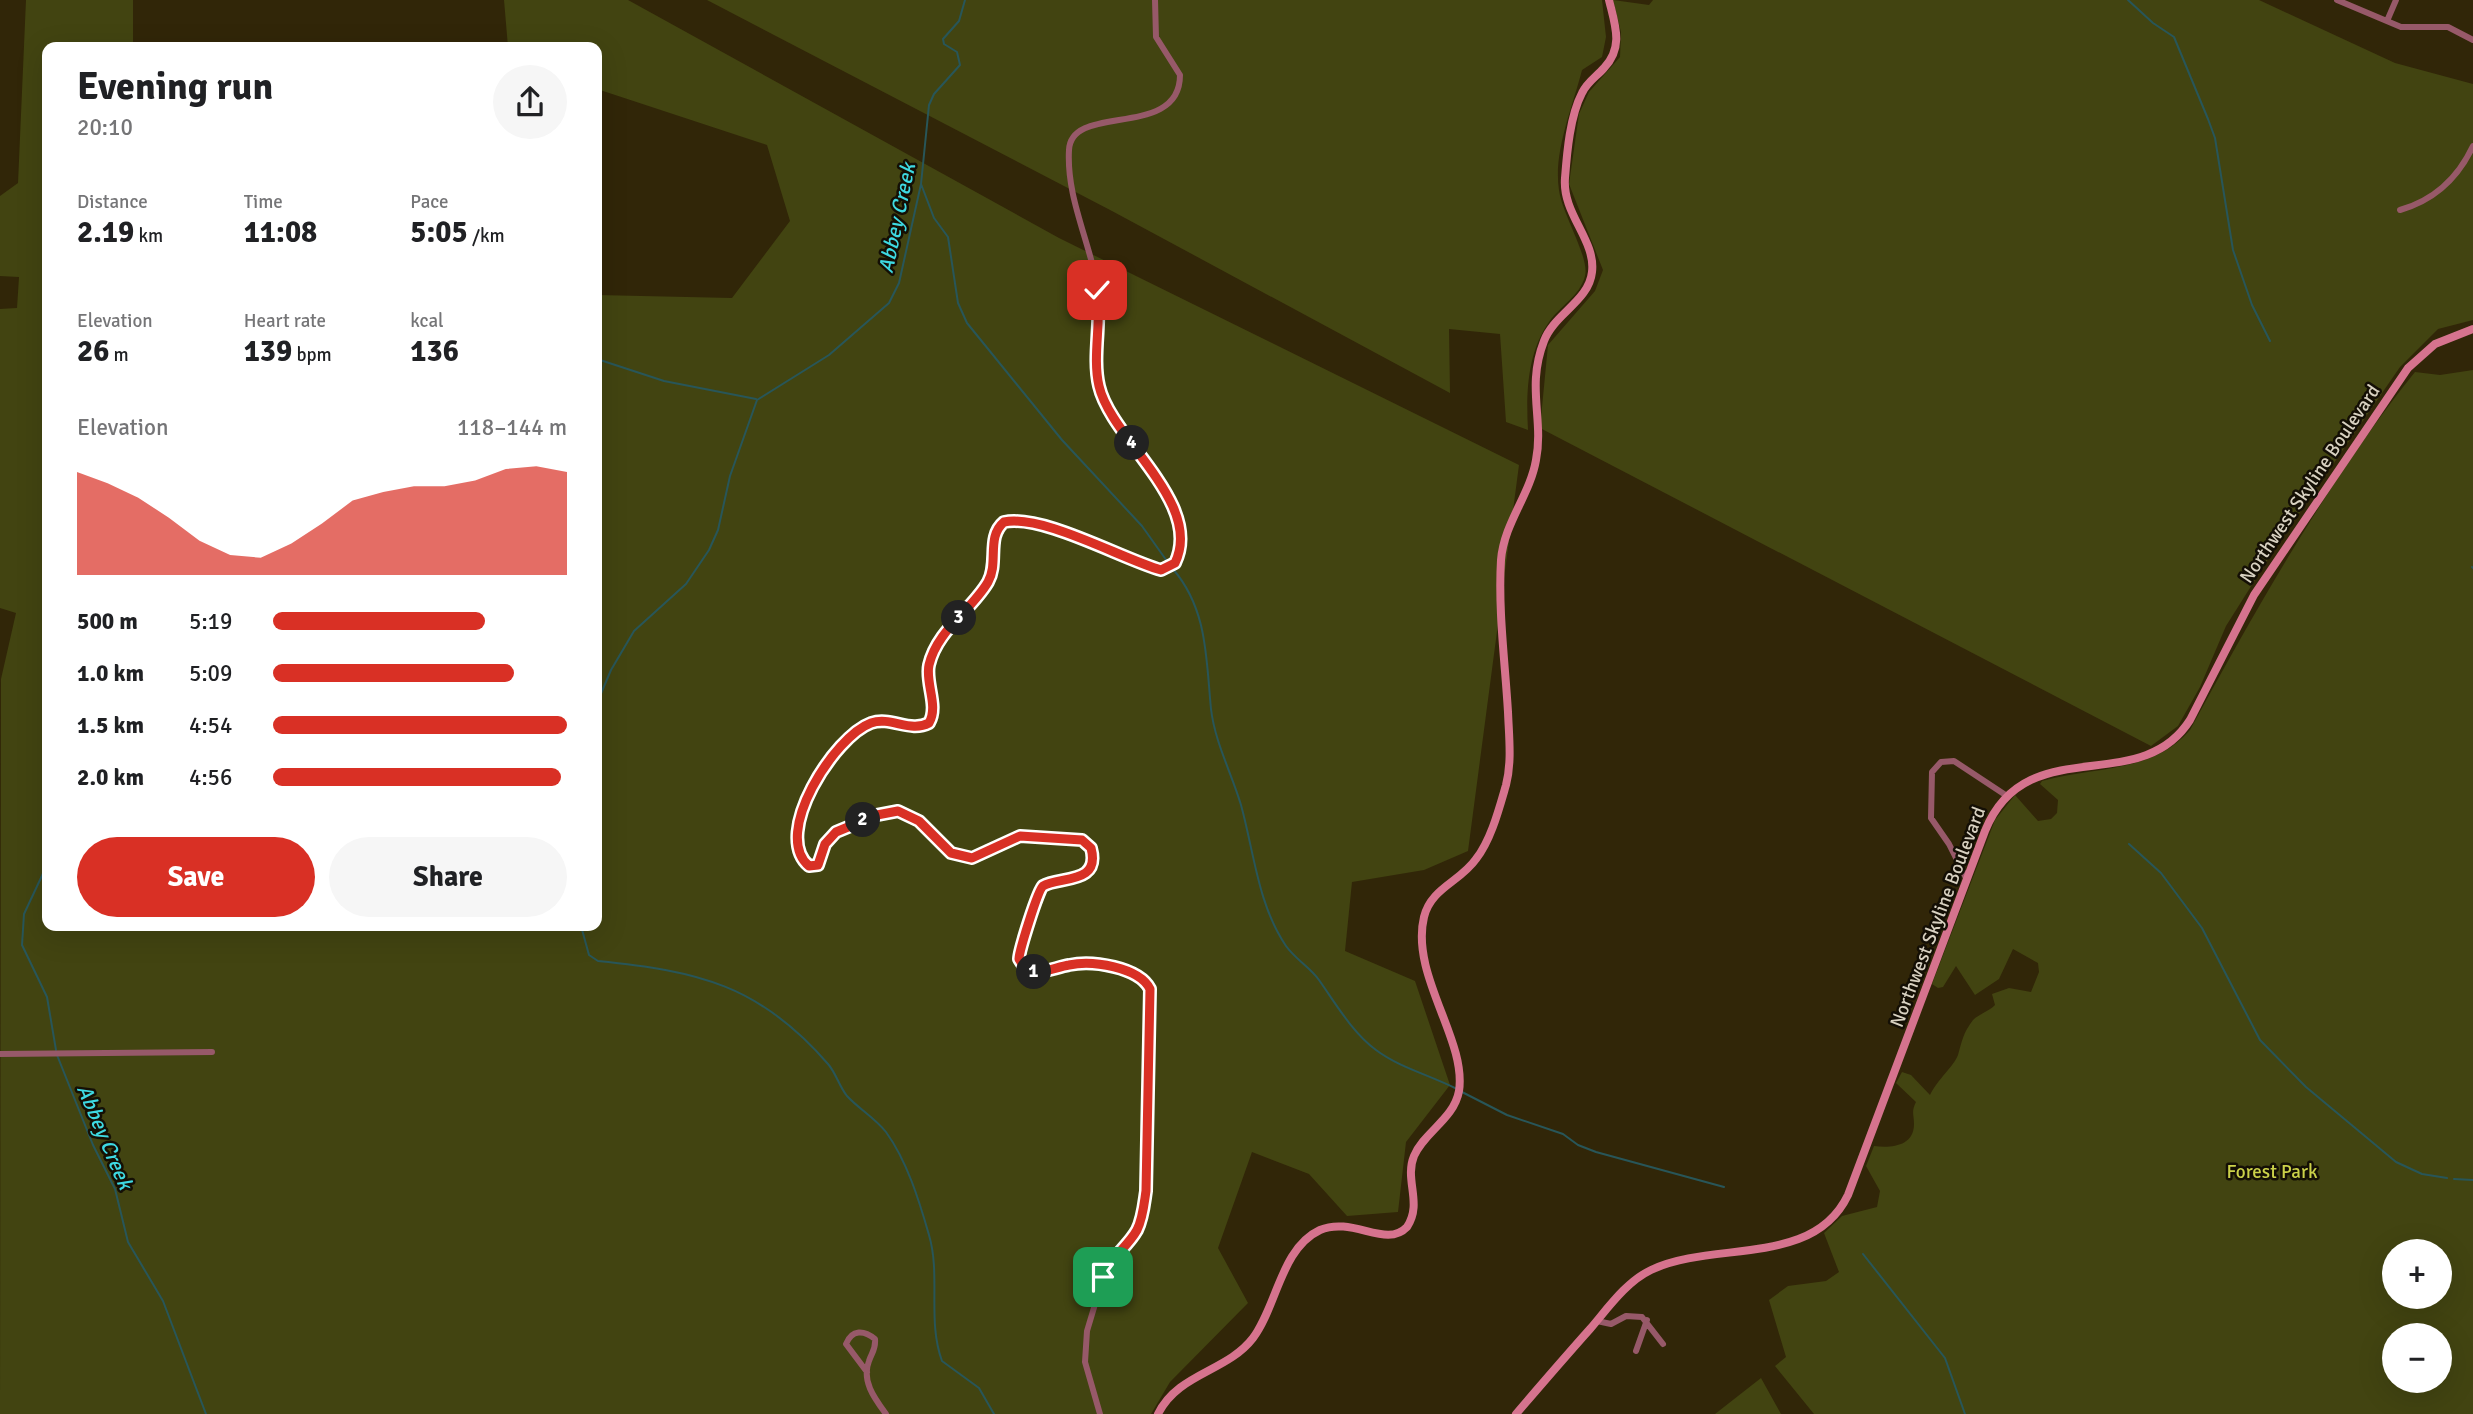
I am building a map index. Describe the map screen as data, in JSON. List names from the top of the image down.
{
  "streets": {
    "main road": ["Northwest Skyline Boulevard"]
  },
  "water": ["Abbey Creek"],
  "parks": ["Forest Park"],
  "page": {
    "heading": ["Evening run", "20:10"],
    "stats": [
      ["Distance", "2.19 km"],
      ["Time", "11:08"],
      ["Pace", "5:05 /km"],
      ["Elevation", "26 m"],
      ["Heart rate", "139 bpm"],
      ["kcal", "136"]
    ],
    "chart": ["Elevation", "118–144 m"],
    "pins": [
      "4",
      "3",
      "2",
      "1"
    ],
    "list": [
      {
        "name": "500 m",
        "note": "5:19"
      },
      {
        "name": "1.0 km",
        "note": "5:09"
      },
      {
        "name": "1.5 km",
        "note": "4:54"
      },
      {
        "name": "2.0 km",
        "note": "4:56"
      }
    ],
    "buttons": ["Save", "Share"],
    "map_buttons": ["+", "−"]
  }
}
